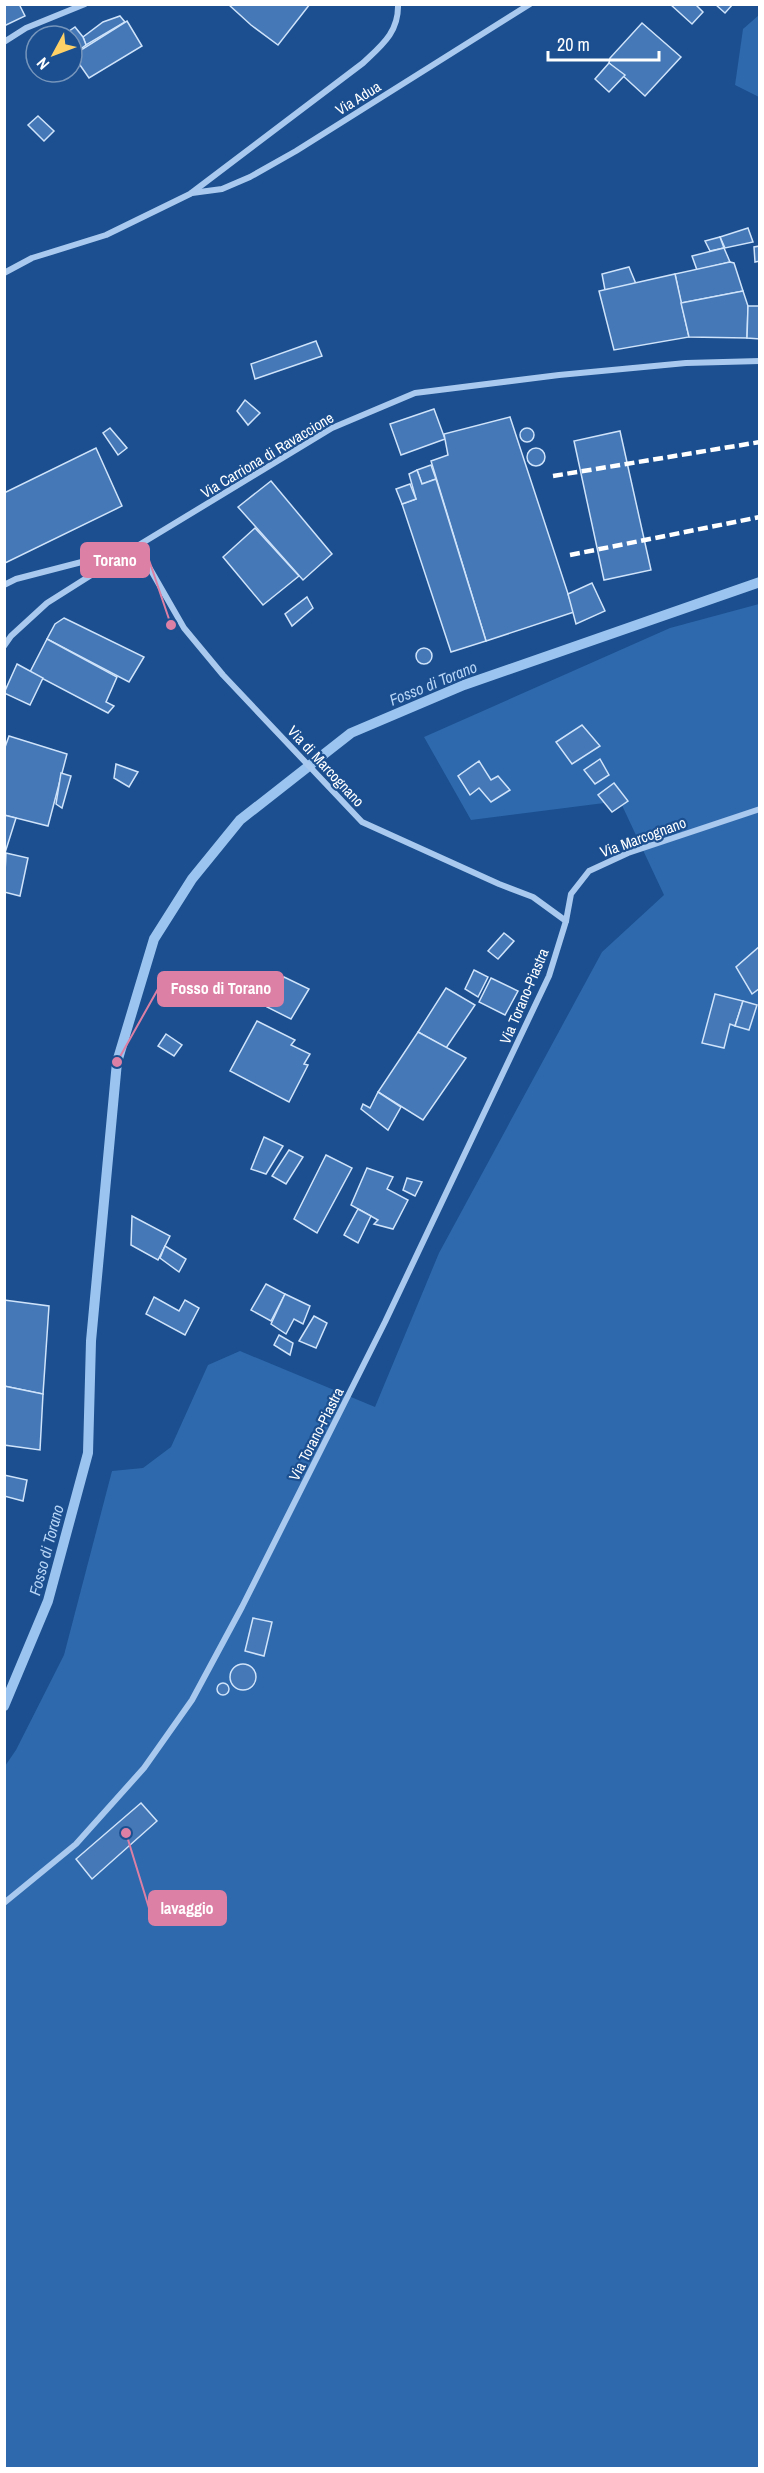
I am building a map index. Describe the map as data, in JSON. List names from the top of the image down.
{
  "streets": {
    "street": [
      "Via Adua",
      "Via Carriona di Ravaccione",
      "Via di Marcognano",
      "Via Marcognano",
      "Via Torano-Piastra"
    ]
  },
  "crossings": [
    ["Via Carriona di Ravaccione", "Via di Marcognano"],
    ["Via di Marcognano", "Via Marcognano"],
    ["Via di Marcognano", "Via Torano-Piastra"],
    ["Via Marcognano", "Via Torano-Piastra"]
  ],
  "water": ["Fosso di Torano"],
  "places": ["Torano", "Fosso di Torano", "lavaggio"],
  "scale_bar": "20 m",
  "north": "bottom left"
}
